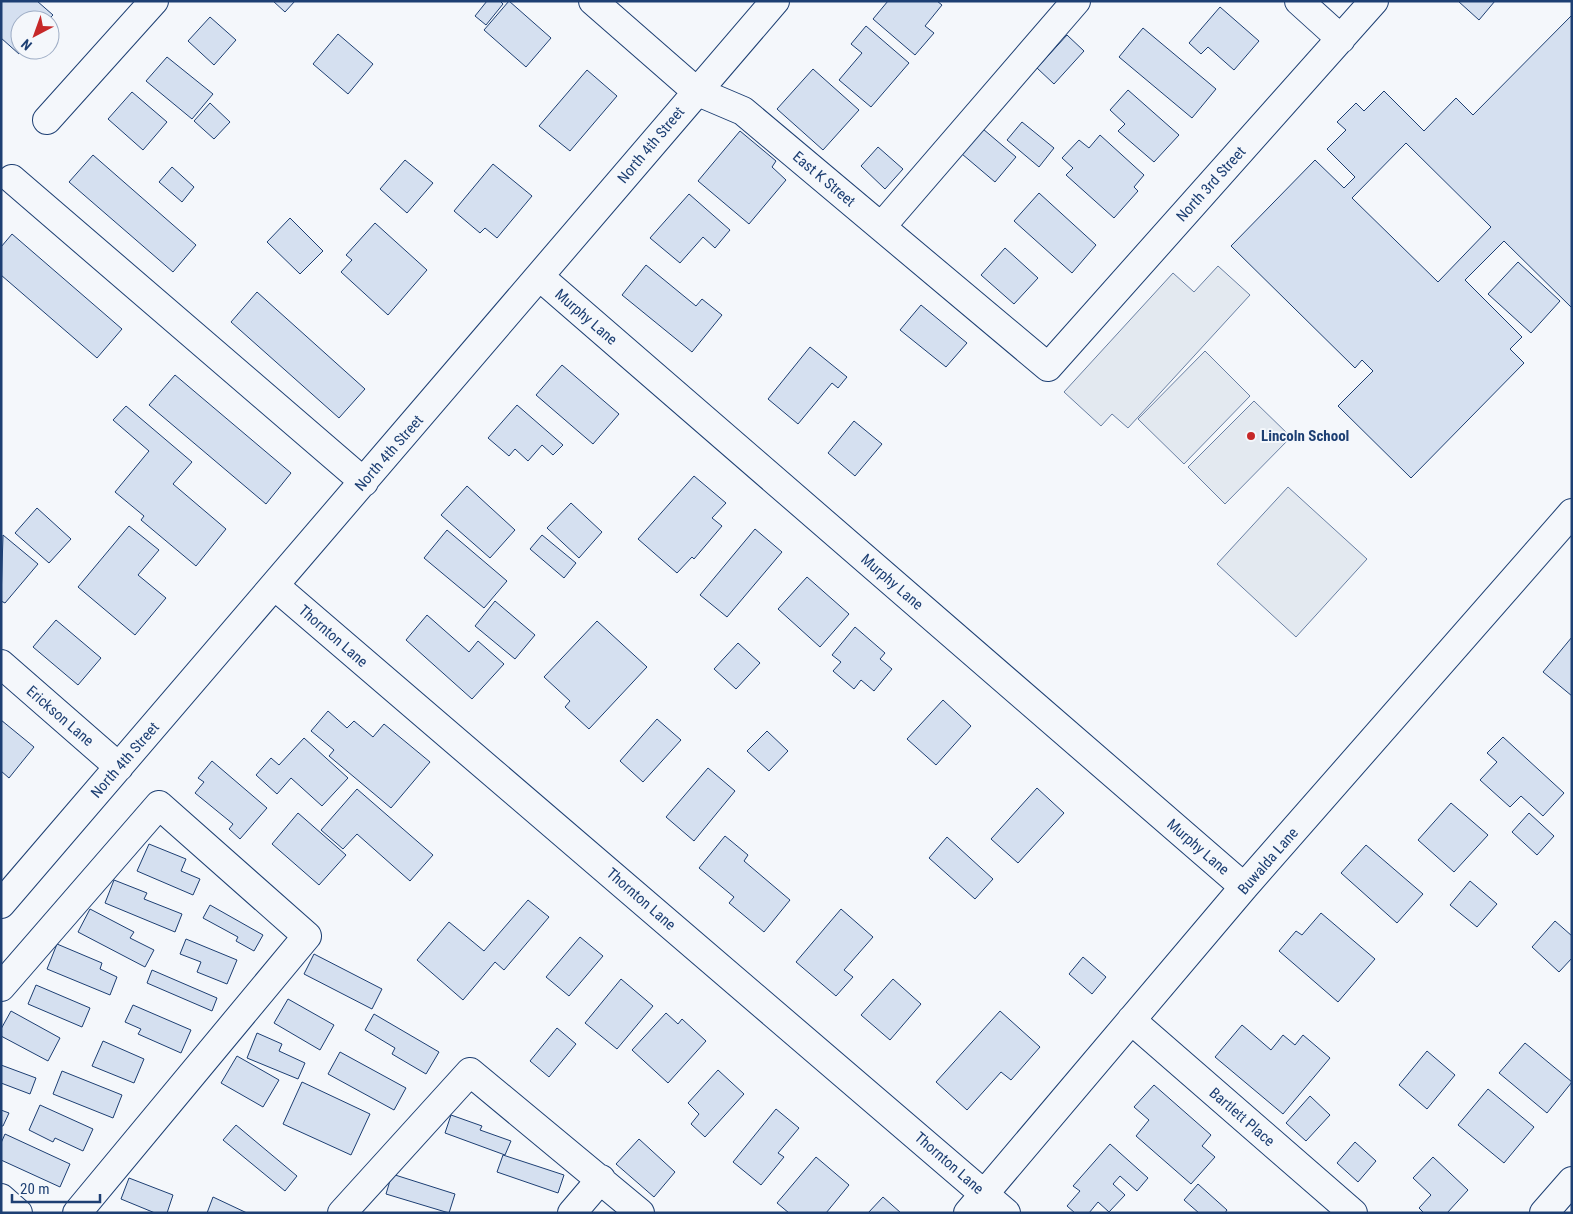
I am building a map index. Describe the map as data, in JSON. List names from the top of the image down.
{
  "streets": {
    "street": [
      "North 4th Street",
      "East K Street",
      "North 3rd Street",
      "Murphy Lane",
      "Thornton Lane",
      "Erickson Lane",
      "Buwalda Lane",
      "Bartlett Place"
    ]
  },
  "crossings": [
    ["North 4th Street", "East K Street"],
    ["North 4th Street", "Murphy Lane"],
    ["North 4th Street", "Thornton Lane"],
    ["North 4th Street", "Erickson Lane"],
    ["East K Street", "North 3rd Street"],
    ["Murphy Lane", "Buwalda Lane"],
    ["Thornton Lane", "Buwalda Lane"],
    ["Buwalda Lane", "Bartlett Place"]
  ],
  "places": ["Lincoln School"],
  "scale_bar": "20 m",
  "north": "bottom left"
}
